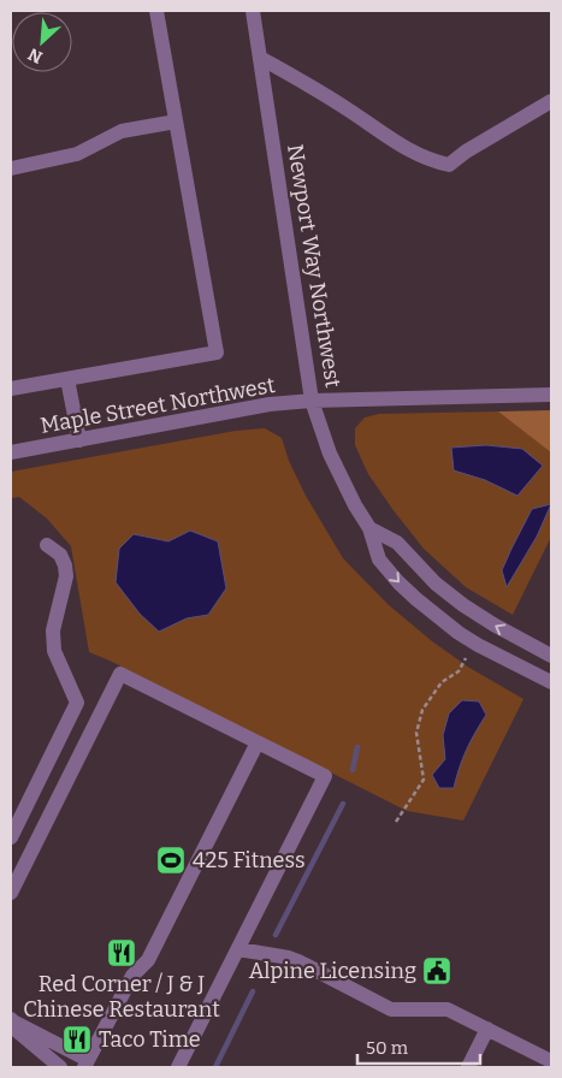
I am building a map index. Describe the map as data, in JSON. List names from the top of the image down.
{
  "streets": {
    "street": ["Newport Way Northwest", "Maple Street Northwest"]
  },
  "crossings": [
    ["Newport Way Northwest", "Maple Street Northwest"]
  ],
  "places": {
    "sports": ["425 Fitness"],
    "restaurant": ["Red Corner / J & J Chinese Restaurant", "Taco Time"],
    "public building": ["Alpine Licensing"]
  },
  "scale_bar": "50 m",
  "north": "bottom left"
}
